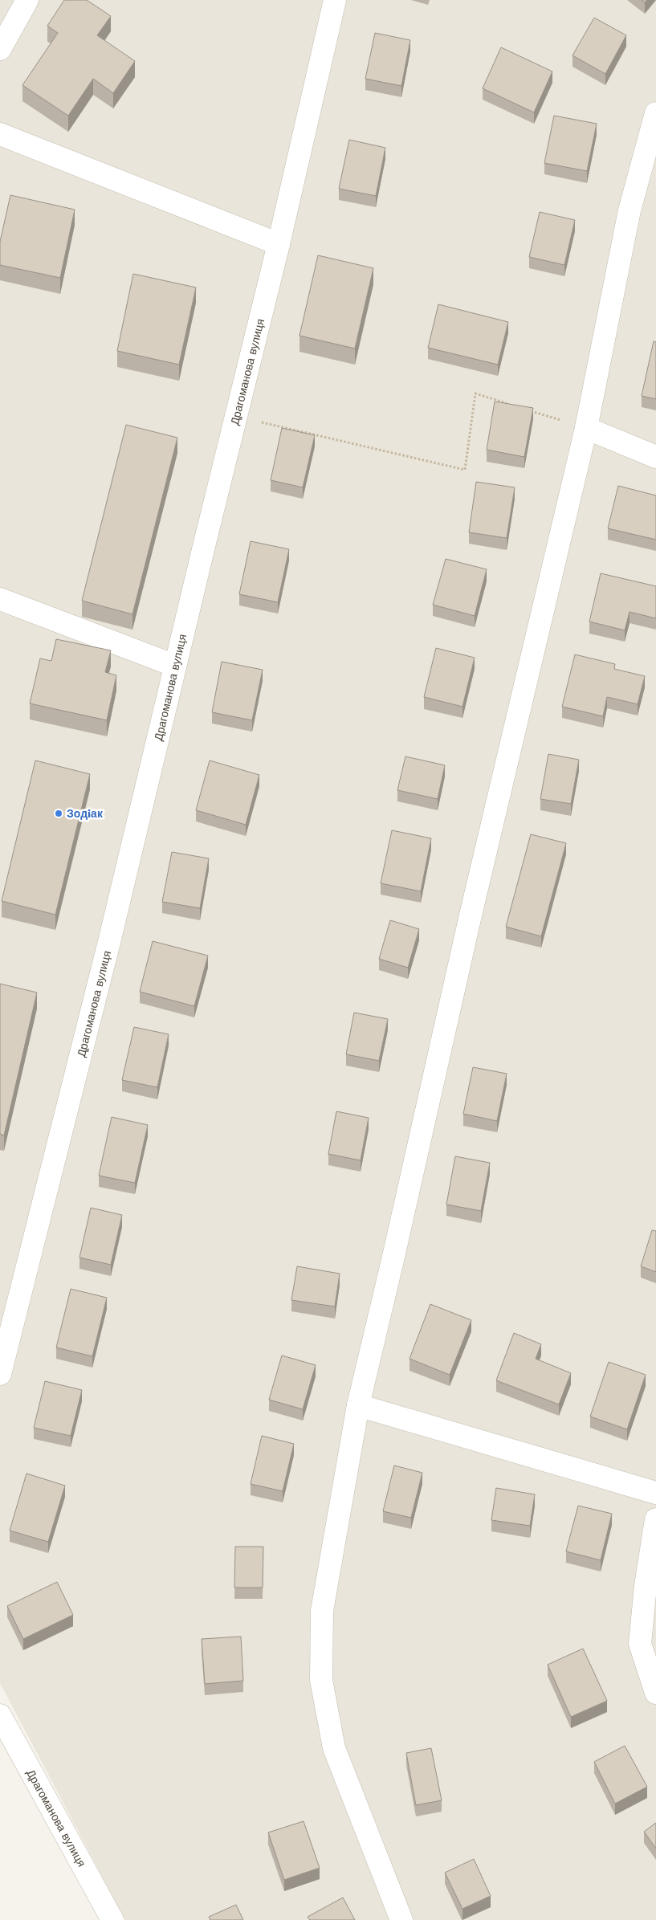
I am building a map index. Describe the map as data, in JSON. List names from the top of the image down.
{
  "streets": {
    "street": ["Драгоманова вулиця"]
  },
  "places": ["Зодiак"]
}
